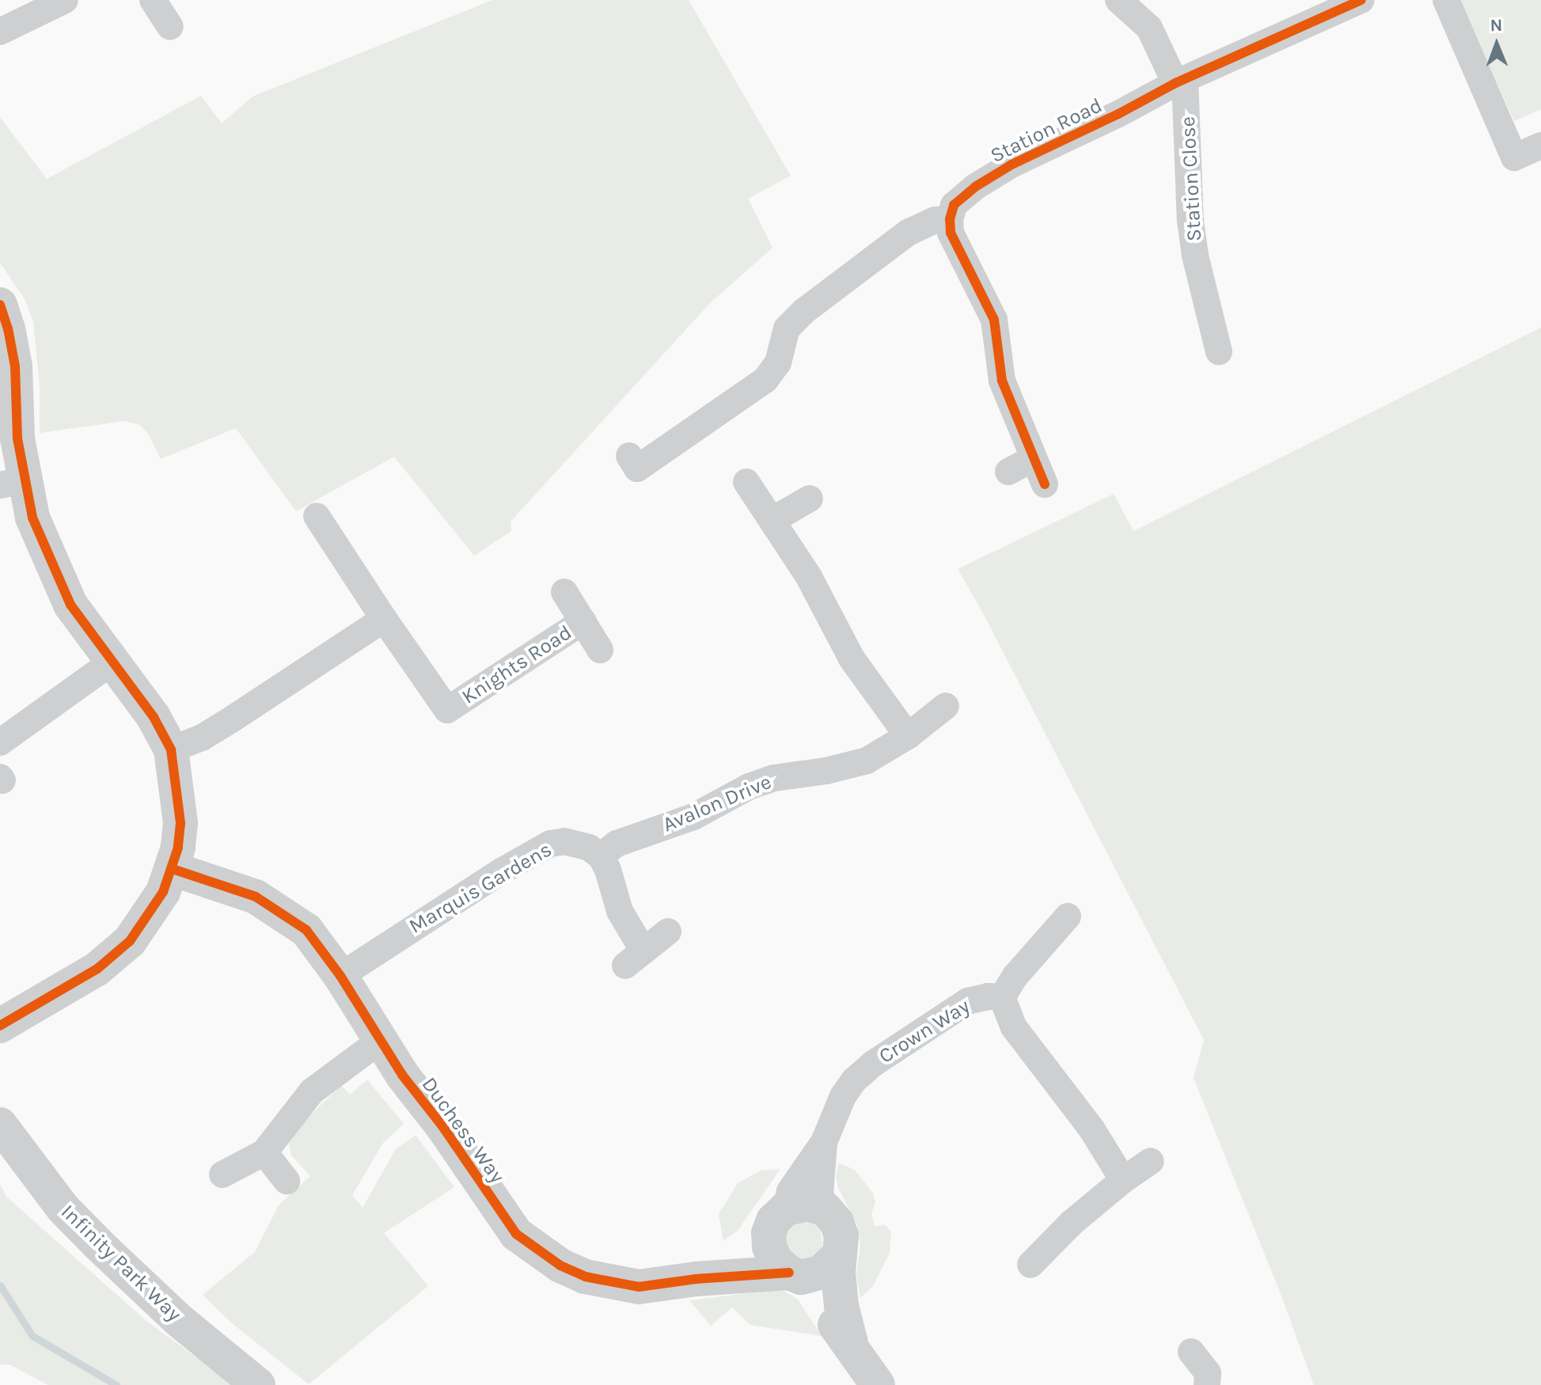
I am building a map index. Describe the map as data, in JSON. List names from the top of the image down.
{
  "streets": {
    "street": [
      "Station Road",
      "Station Close",
      "Knights Road",
      "Avalon Drive",
      "Marquis Gardens",
      "Crown Way",
      "Duchess Way",
      "Infinity Park Way"
    ]
  },
  "crossings": [
    ["Station Road", "Station Close"],
    ["Avalon Drive", "Marquis Gardens"],
    ["Marquis Gardens", "Duchess Way"],
    ["Crown Way", "Duchess Way"]
  ],
  "north": "top"
}
